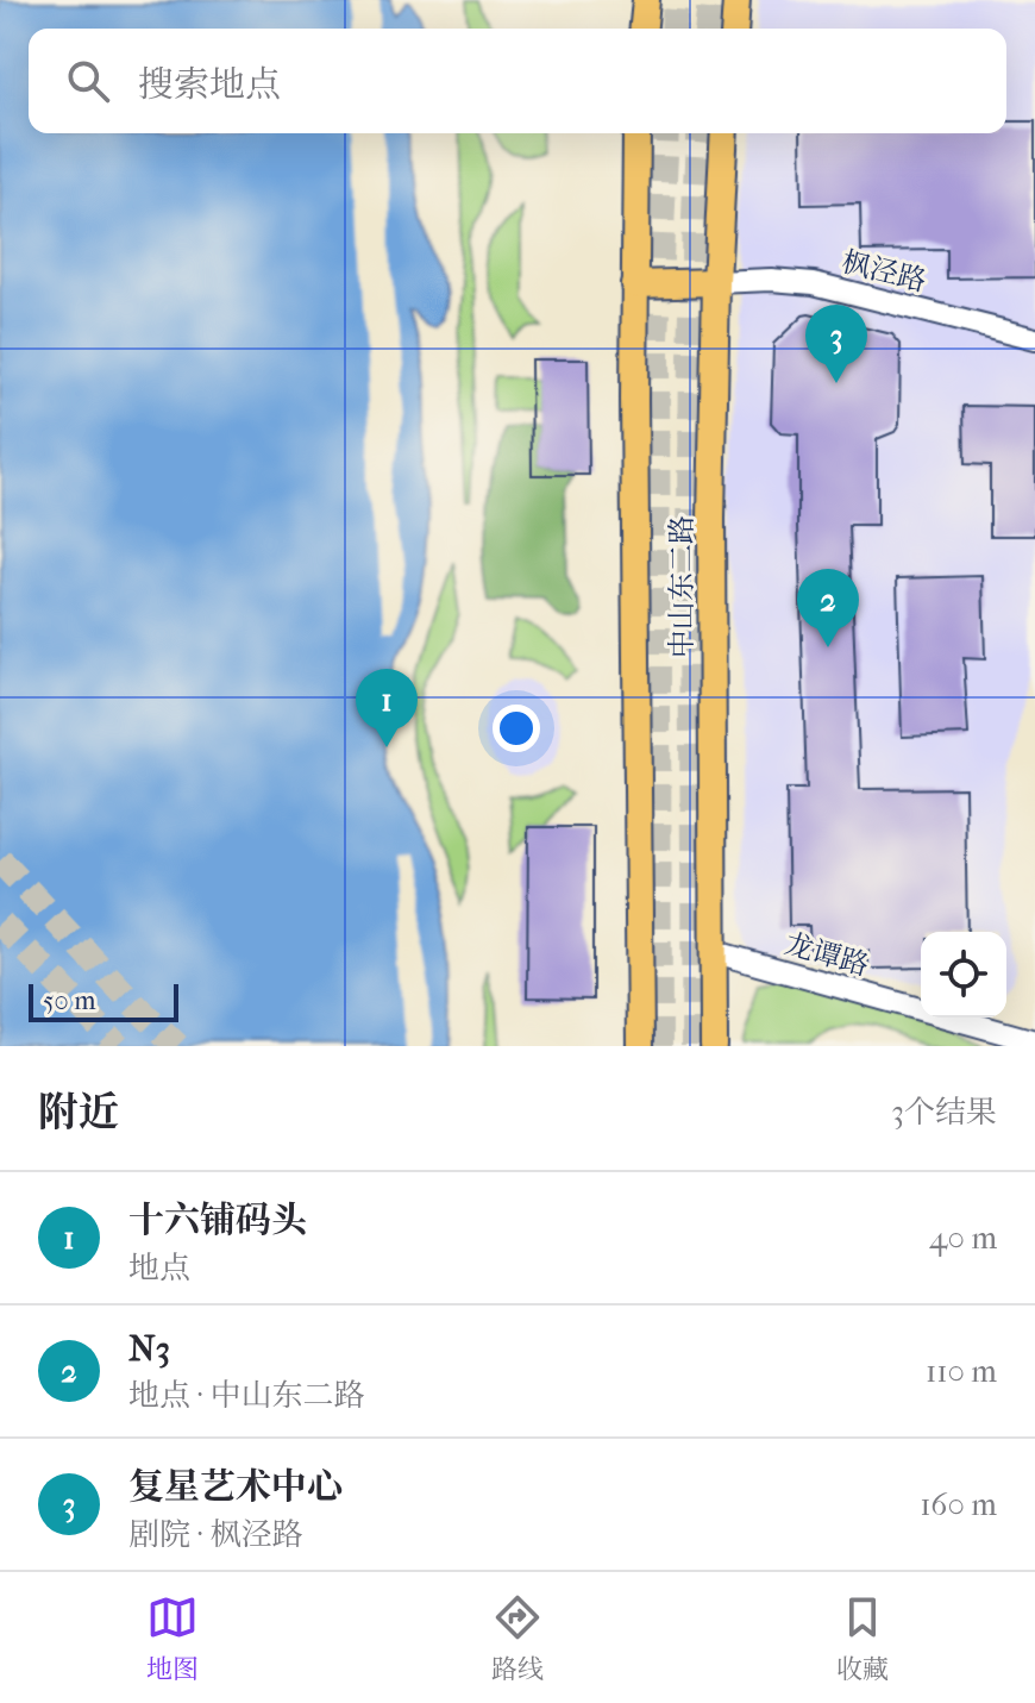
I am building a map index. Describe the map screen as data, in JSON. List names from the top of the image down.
{
  "streets": {
    "main road": ["中山东二路"],
    "street": ["枫泾路", "龙谭路"]
  },
  "crossings": [
    ["枫泾路", "中山东二路"],
    ["中山东二路", "龙谭路"]
  ],
  "scale_bar": "50 m",
  "page": {
    "search": "搜索地点",
    "pins": ["3", "2", "1"],
    "scale": "50 m",
    "heading": ["附近", "3个结果"],
    "list": [
      {
        "mark": "1",
        "name": "十六铺码头",
        "note": "地点",
        "value": "40 m"
      },
      {
        "mark": "2",
        "name": "N3",
        "note": "地点 · 中山东二路",
        "value": "110 m"
      },
      {
        "mark": "3",
        "name": "复星艺术中心",
        "note": "剧院 · 枫泾路",
        "value": "160 m"
      }
    ],
    "nav": ["地图", "路线", "收藏"]
  }
}
